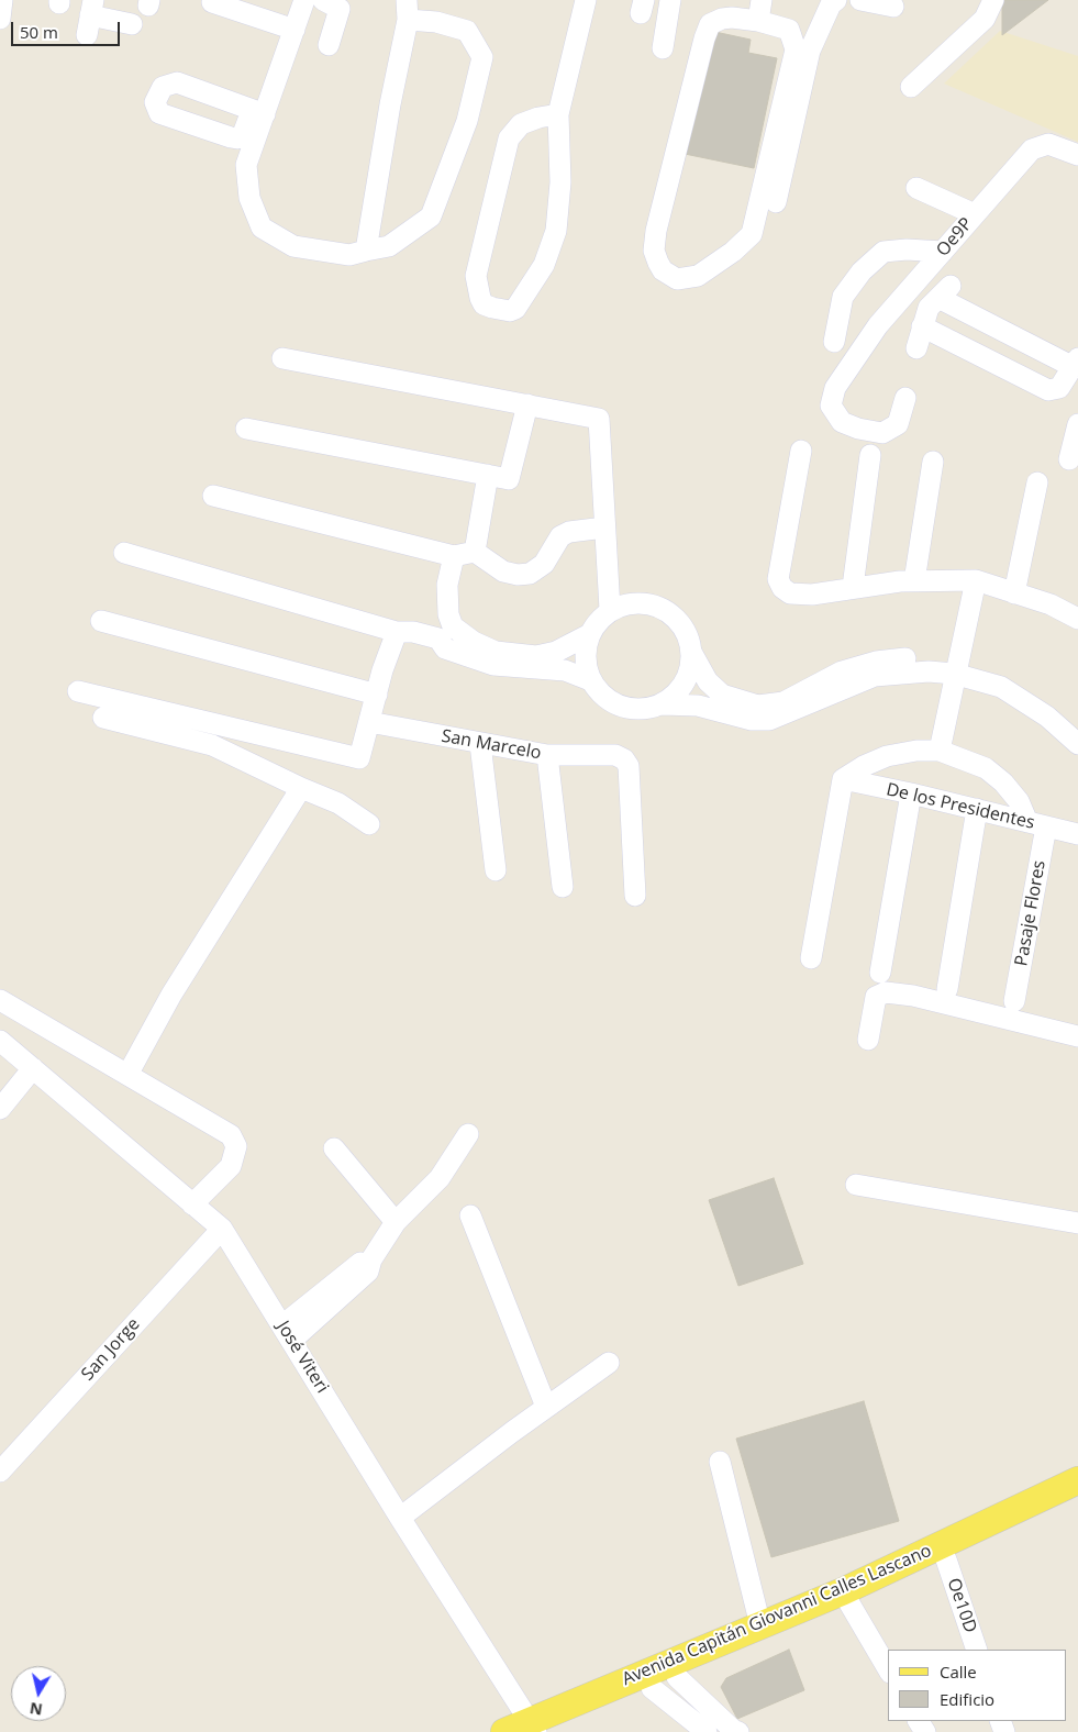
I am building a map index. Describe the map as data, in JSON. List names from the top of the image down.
{
  "streets": {
    "main road": ["Avenida Capitán Giovanni Calles Lascano"],
    "street": [
      "Oe9P",
      "San Marcelo",
      "De los Presidentes",
      "Pasaje Flores",
      "San Jorge",
      "José Viteri",
      "Oe10D"
    ]
  },
  "crossings": [
    ["De los Presidentes", "Pasaje Flores"],
    ["San Jorge", "José Viteri"],
    ["José Viteri", "Avenida Capitán Giovanni Calles Lascano"],
    ["Oe10D", "Avenida Capitán Giovanni Calles Lascano"]
  ],
  "legend": ["Calle", "Edificio"],
  "scale_bar": "50 m",
  "north": "bottom"
}
